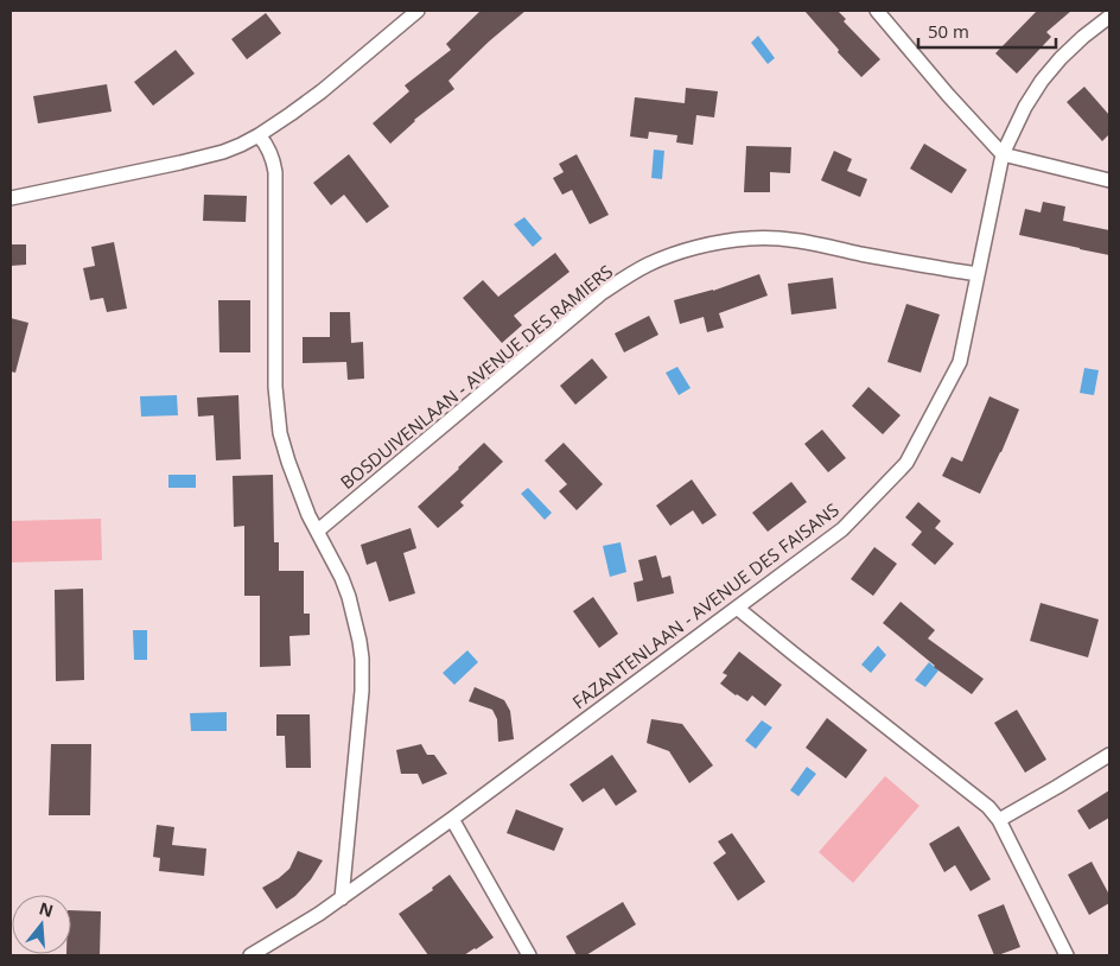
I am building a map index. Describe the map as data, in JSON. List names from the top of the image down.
{
  "streets": {
    "street": ["BOSDUIVENLAAN - AVENUE DES RAMIERS", "FAZANTENLAAN - AVENUE DES FAISANS"]
  },
  "crossings": [
    ["BOSDUIVENLAAN - AVENUE DES RAMIERS", "FAZANTENLAAN - AVENUE DES FAISANS"]
  ],
  "scale_bar": "50 m",
  "north": "top"
}
